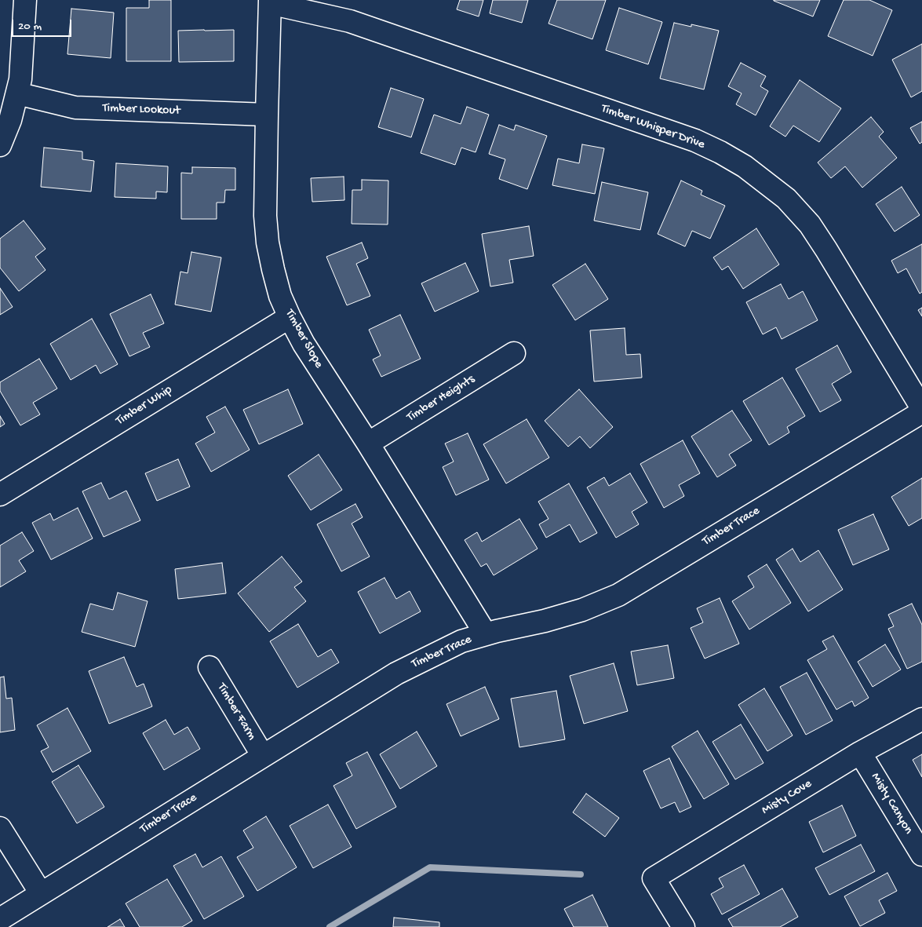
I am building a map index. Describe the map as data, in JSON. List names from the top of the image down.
{
  "streets": {
    "street": [
      "Timber Lookout",
      "Timber Whisper Drive",
      "Timber Slope",
      "Timber Heights",
      "Timber Whip",
      "Timber Trace",
      "Timber Farm",
      "Misty Cove",
      "Misty Canyon"
    ]
  },
  "crossings": [
    ["Timber Lookout", "Timber Slope"],
    ["Timber Whisper Drive", "Timber Slope"],
    ["Timber Slope", "Timber Heights"],
    ["Timber Slope", "Timber Whip"],
    ["Timber Slope", "Timber Trace"],
    ["Timber Trace", "Timber Farm"],
    ["Misty Cove", "Misty Canyon"]
  ],
  "scale_bar": "20 m"
}
